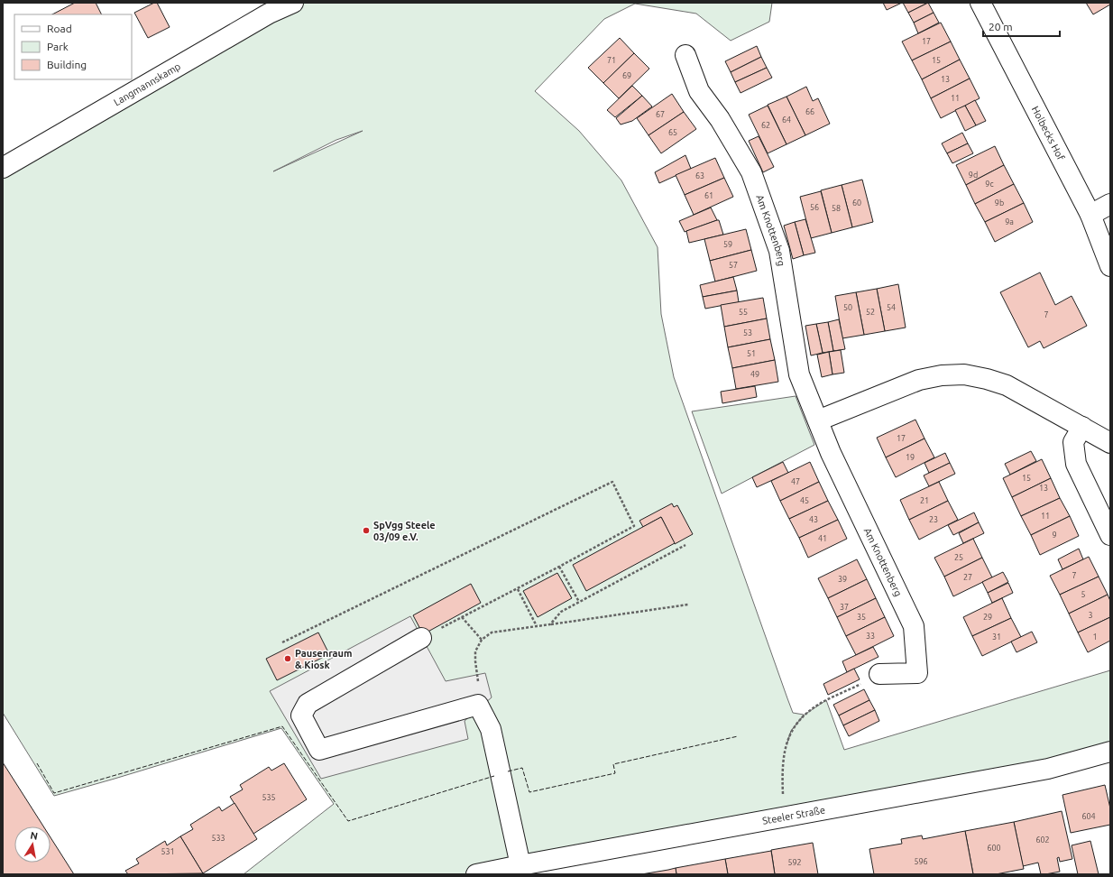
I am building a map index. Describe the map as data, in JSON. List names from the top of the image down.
{
  "streets": {
    "street": [
      "Langmannskamp",
      "Holbecks Hof",
      "Am Knottenberg",
      "Steeler Straße"
    ]
  },
  "places": ["SpVgg Steele 03/09 e.V.", "Pausenraum & Kiosk"],
  "house_numbers": [
    "17",
    "71",
    "15",
    "69",
    "13",
    "11",
    "66",
    "67",
    "64",
    "62",
    "65",
    "9d",
    "63",
    "9c",
    "61",
    "60",
    "9b",
    "56",
    "58",
    "9a",
    "59",
    "57",
    "50",
    "54",
    "55",
    "52",
    "7",
    "53",
    "51",
    "49",
    "17",
    "19",
    "15",
    "47",
    "13",
    "45",
    "21",
    "11",
    "43",
    "23",
    "9",
    "41",
    "25",
    "7",
    "27",
    "39",
    "5",
    "37",
    "3",
    "35",
    "29",
    "33",
    "31",
    "1",
    "535",
    "604",
    "533",
    "602",
    "600",
    "531",
    "596",
    "592"
  ],
  "legend": ["Road", "Park", "Building"],
  "scale_bar": "20 m",
  "north": "top"
}
